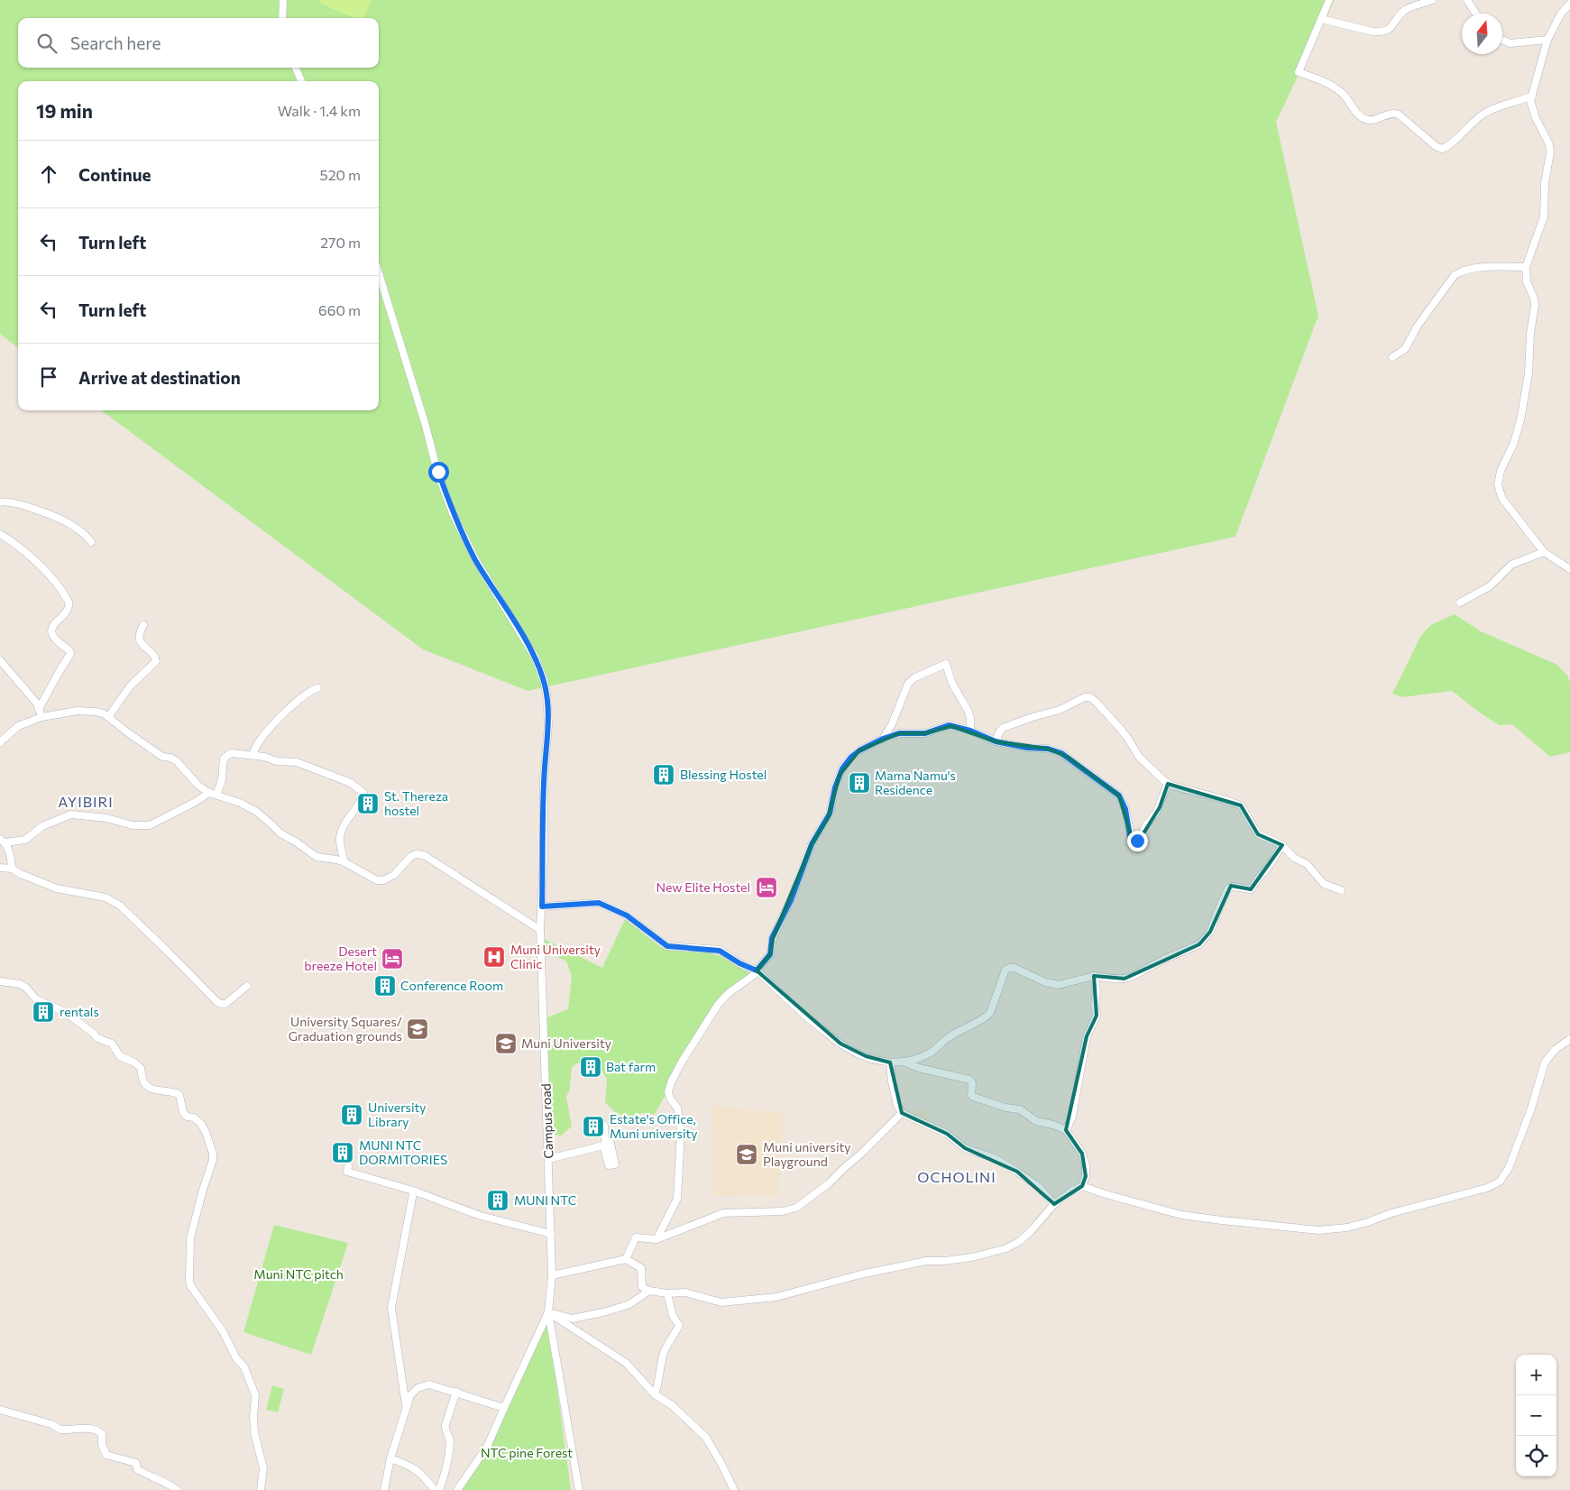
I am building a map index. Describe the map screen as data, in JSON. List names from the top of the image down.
{
  "streets": {
    "street": ["Campus road"]
  },
  "districts": ["AYIBIRI", "OCHOLINI"],
  "parks": ["Muni NTC pitch", "NTC pine Forest"],
  "places": {
    "building": [
      "Blessing Hostel",
      "Mama Namu's Residence",
      "St. Thereza hostel",
      "Conference Room",
      "rentals",
      "Bat farm",
      "University Library",
      "Estate's Office, Muni university",
      "MUNI NTC DORMITORIES",
      "MUNI NTC"
    ],
    "hotel": ["New Elite Hostel", "Desert breeze Hotel"],
    "hospital": ["Muni University Clinic"],
    "school or university": ["University Squares/ Graduation grounds", "Muni University", "Muni university Playground"]
  },
  "north": "top",
  "page": {
    "search": "Search here",
    "heading": ["19 min", "Walk · 1.4 km"],
    "list": [
      ["Continue", "520 m"],
      ["Turn left", "270 m"],
      ["Turn left", "660 m"],
      "Arrive at destination"
    ],
    "map_buttons": ["+", "−"]
  }
}
